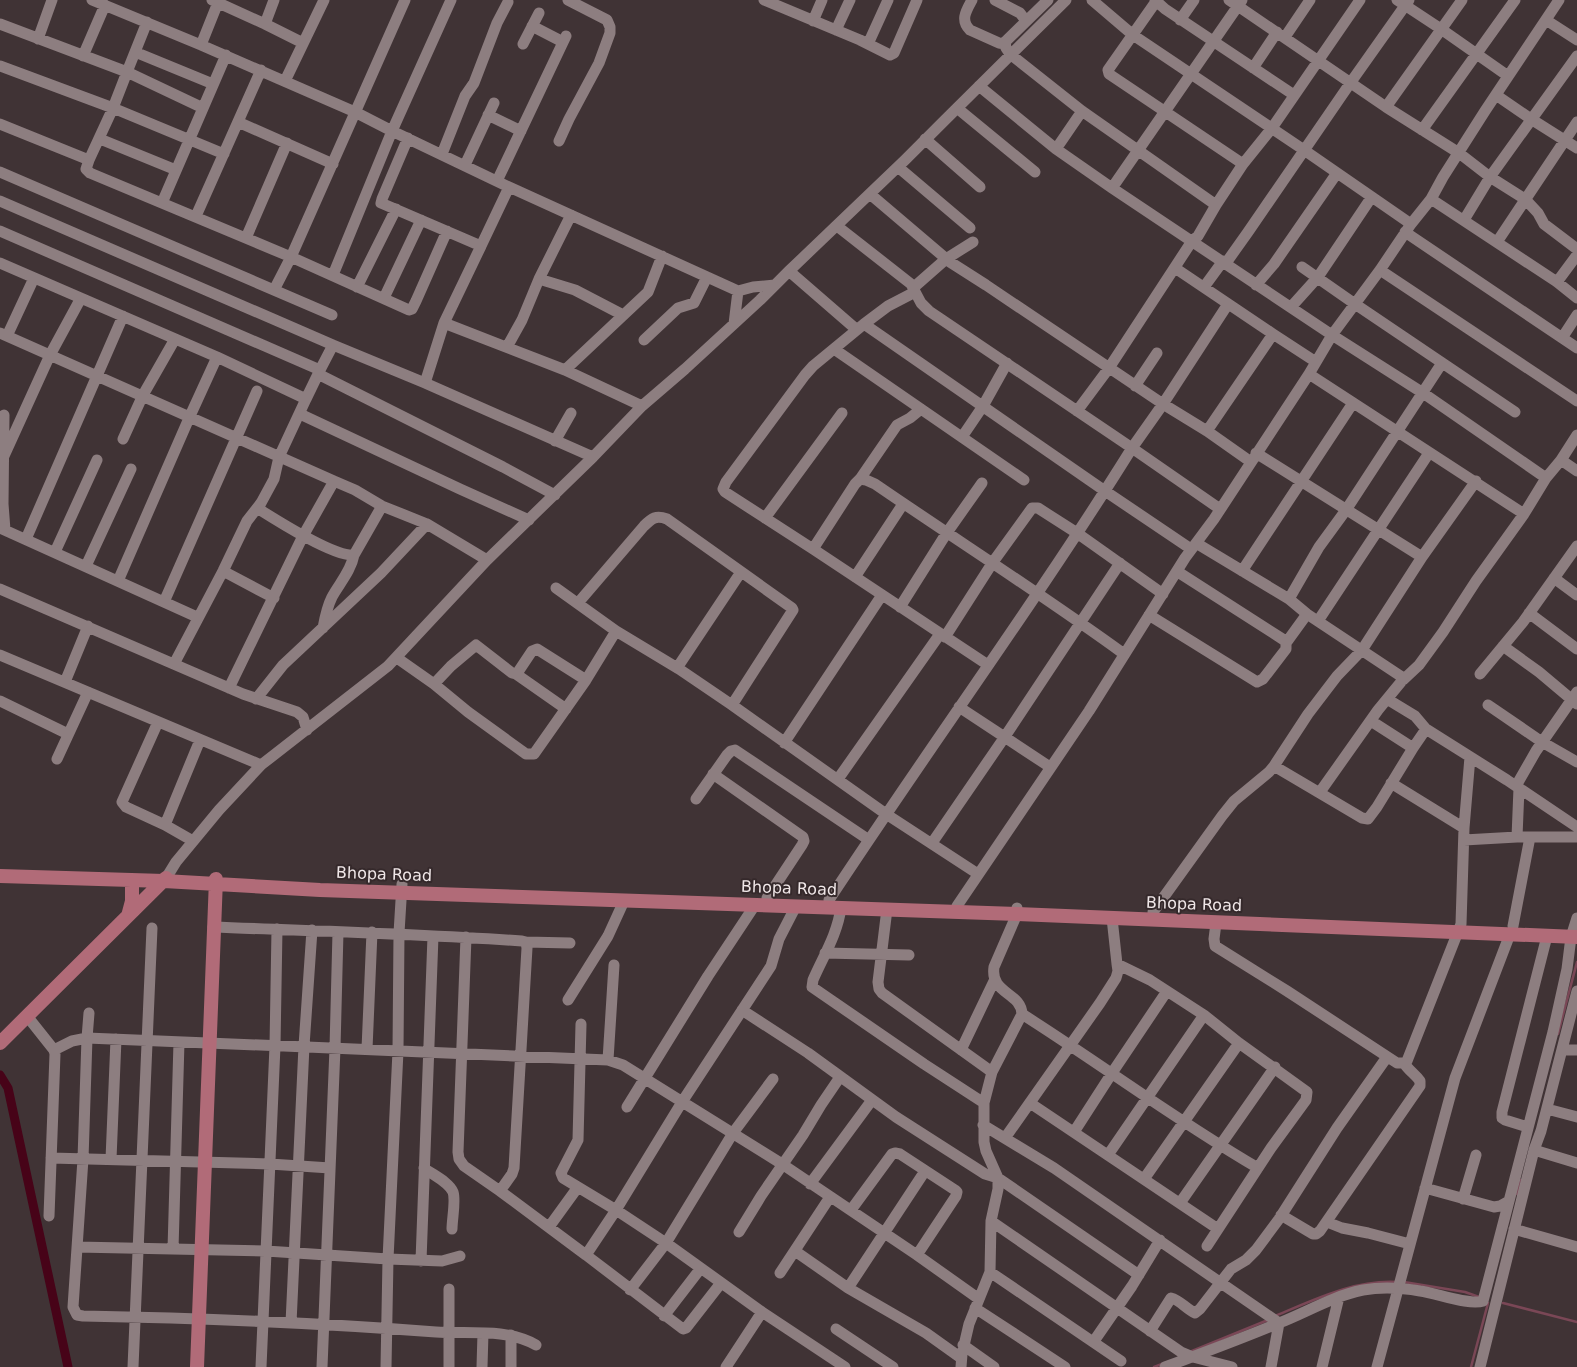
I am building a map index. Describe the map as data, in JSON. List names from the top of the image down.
{
  "streets": {
    "main road": ["Bhopa Road"]
  }
}
